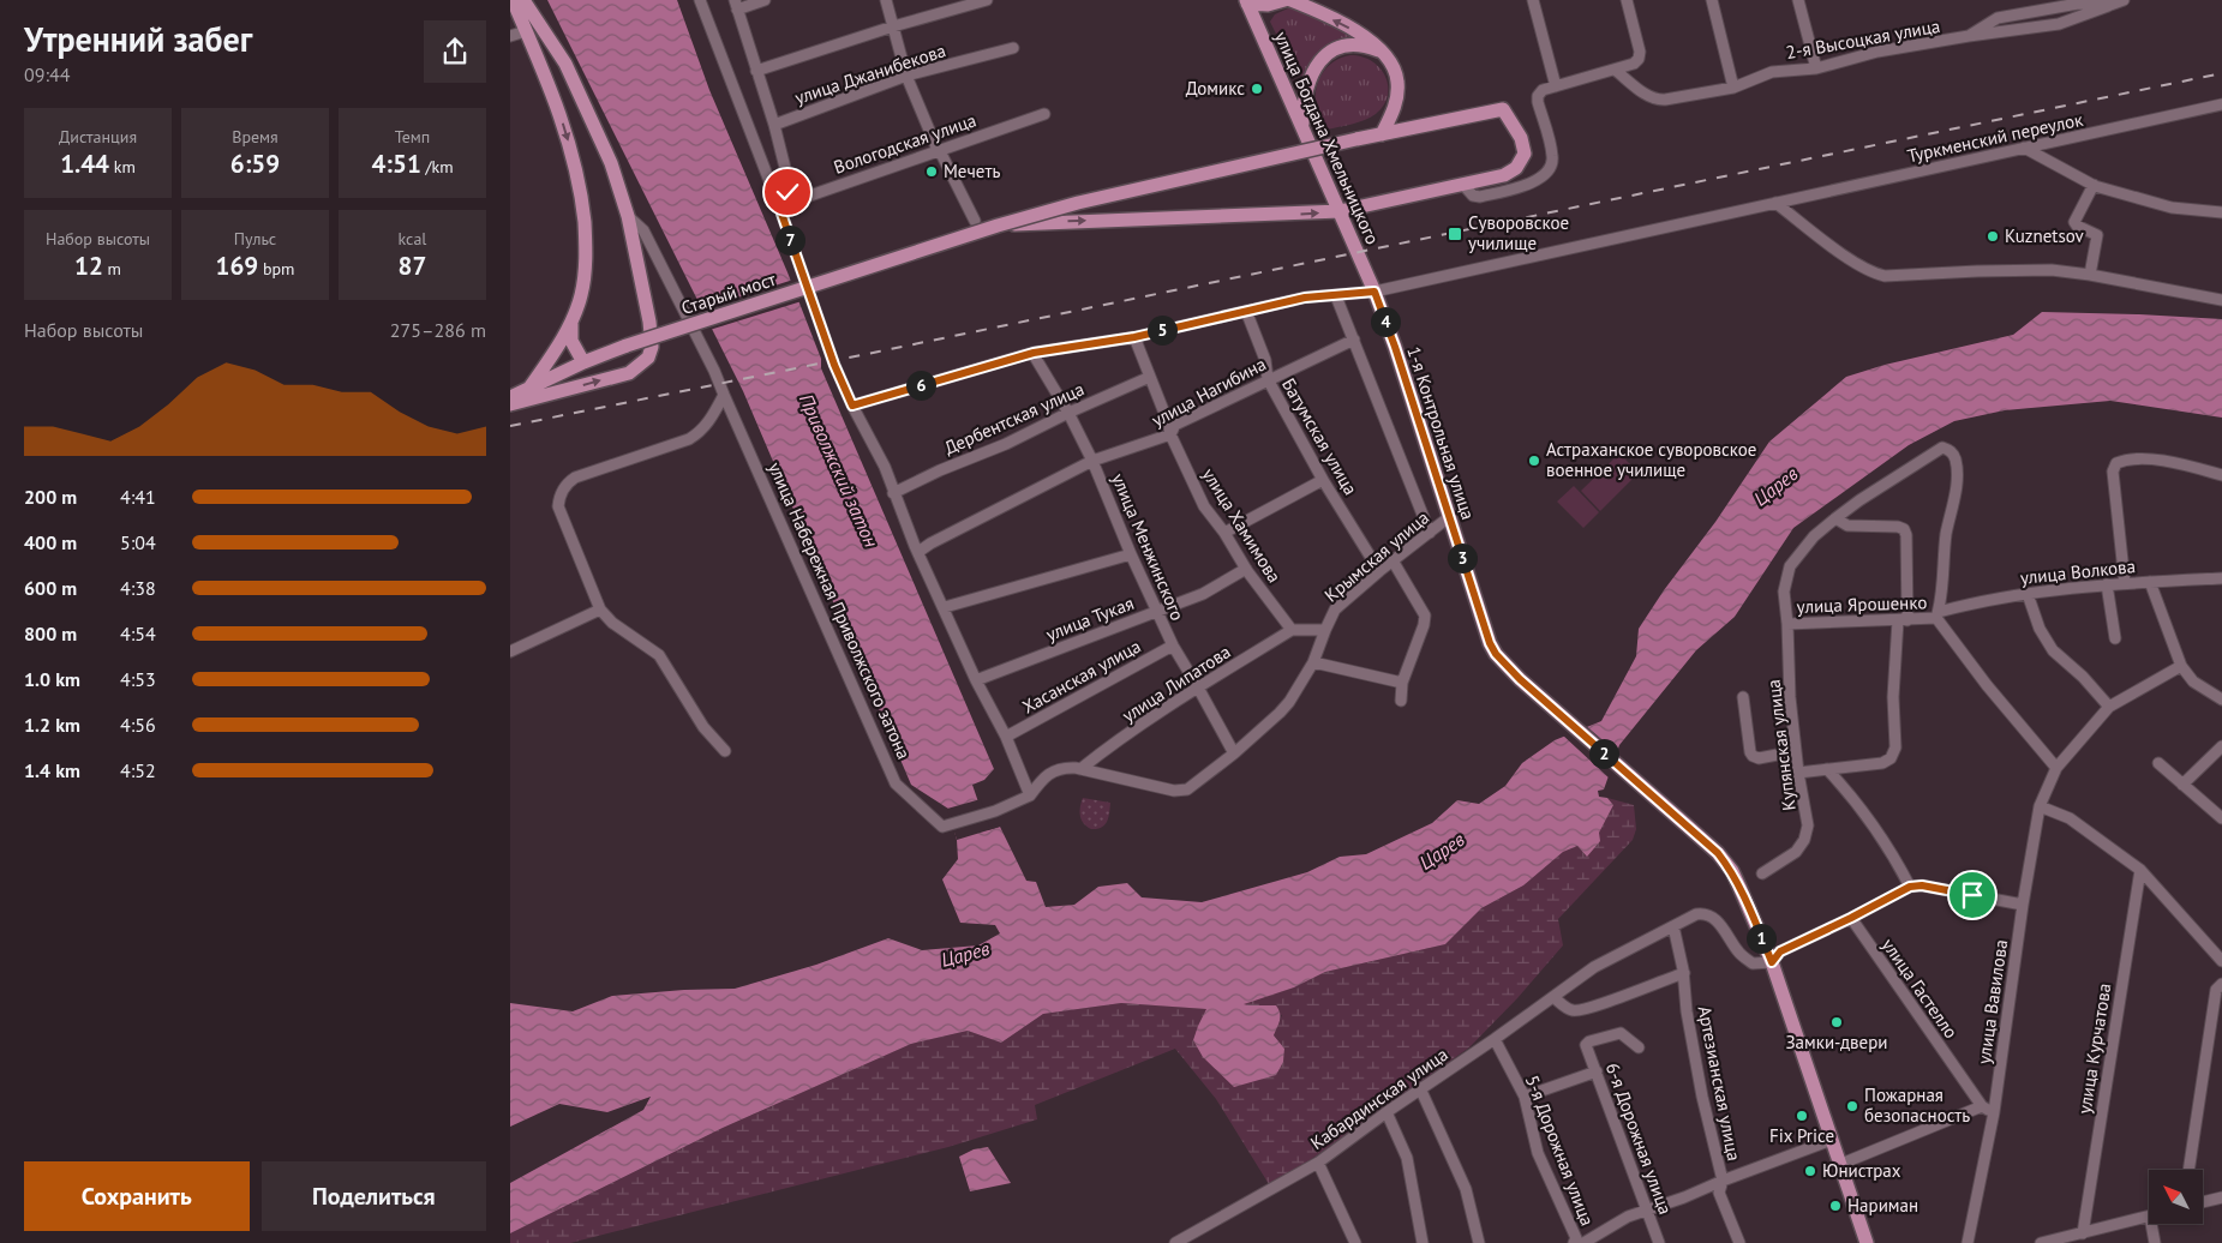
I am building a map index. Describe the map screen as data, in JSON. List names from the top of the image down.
{
  "streets": {
    "main road": ["улица Богдана Хмельницкого", "Старый мост", "1-я Контрольная улица"],
    "street": [
      "2-я Высоцкая улица",
      "улица Джанибекова",
      "Туркменский переулок",
      "Вологодская улица",
      "улица Нагибина",
      "Дербентская улица",
      "Батумская улица",
      "улица Хамимова",
      "улица Менжинского",
      "Крымская улица",
      "улица Волкова",
      "улица Ярошенко",
      "улица Набережная Приволжского затона",
      "улица Тукая",
      "Хасанская улица",
      "улица Липатова",
      "Купянская улица",
      "улица Гастелло",
      "улица Вавилова",
      "улица Курчатова",
      "Артезианская улица",
      "Кабардинская улица",
      "6-я Дорожная улица",
      "5-я Дорожная улица"
    ]
  },
  "crossings": [
    ["улица Богдана Хмельницкого", "Туркменский переулок"],
    ["улица Богдана Хмельницкого", "1-я Контрольная улица"],
    ["Туркменский переулок", "1-я Контрольная улица"],
    ["Туркменский переулок", "Батумская улица"],
    ["Туркменский переулок", "улица Хамимова"],
    ["Туркменский переулок", "улица Менжинского"],
    ["улица Нагибина", "Батумская улица"],
    ["улица Нагибина", "улица Хамимова"],
    ["улица Нагибина", "улица Менжинского"],
    ["Дербентская улица", "улица Хамимова"],
    ["Дербентская улица", "улица Менжинского"],
    ["1-я Контрольная улица", "Крымская улица"],
    ["1-я Контрольная улица", "Кабардинская улица"],
    ["Батумская улица", "Крымская улица"],
    ["улица Хамимова", "улица Тукая"],
    ["улица Хамимова", "улица Липатова"],
    ["улица Менжинского", "Крымская улица"],
    ["улица Менжинского", "улица Тукая"],
    ["улица Менжинского", "Хасанская улица"],
    ["улица Менжинского", "улица Липатова"],
    ["Крымская улица", "улица Набережная Приволжского затона"],
    ["Крымская улица", "улица Липатова"],
    ["улица Волкова", "улица Ярошенко"],
    ["улица Ярошенко", "Купянская улица"],
    ["Артезианская улица", "Кабардинская улица"],
    ["Кабардинская улица", "5-я Дорожная улица"]
  ],
  "water": ["Приволжский затон", "Царев"],
  "places": {
    "other": [
      "Домикс",
      "Мечеть",
      "Kuznetsov",
      "Астраханское суворовское военное училище",
      "Замки-двери",
      "Пожарная безопасность",
      "Fix Price",
      "Юнистрах",
      "Нариман"
    ],
    "transit": ["Суворовское училище"]
  },
  "north": "top left",
  "page": {
    "heading": ["Утренний забег", "09:44"],
    "stats": [
      ["Дистанция", "1.44 km"],
      ["Время", "6:59"],
      ["Темп", "4:51 /km"],
      ["Набор высоты", "12 m"],
      ["Пульс", "169 bpm"],
      ["kcal", "87"]
    ],
    "pins": [
      "7",
      "4",
      "5",
      "6",
      "3",
      "2",
      "1"
    ],
    "chart": ["Набор высоты", "275–286 m"],
    "list": [
      {
        "name": "200 m",
        "note": "4:41"
      },
      {
        "name": "400 m",
        "note": "5:04"
      },
      {
        "name": "600 m",
        "note": "4:38"
      },
      {
        "name": "800 m",
        "note": "4:54"
      },
      {
        "name": "1.0 km",
        "note": "4:53"
      },
      {
        "name": "1.2 km",
        "note": "4:56"
      },
      {
        "name": "1.4 km",
        "note": "4:52"
      }
    ],
    "buttons": ["Сохранить", "Поделиться"]
  }
}
